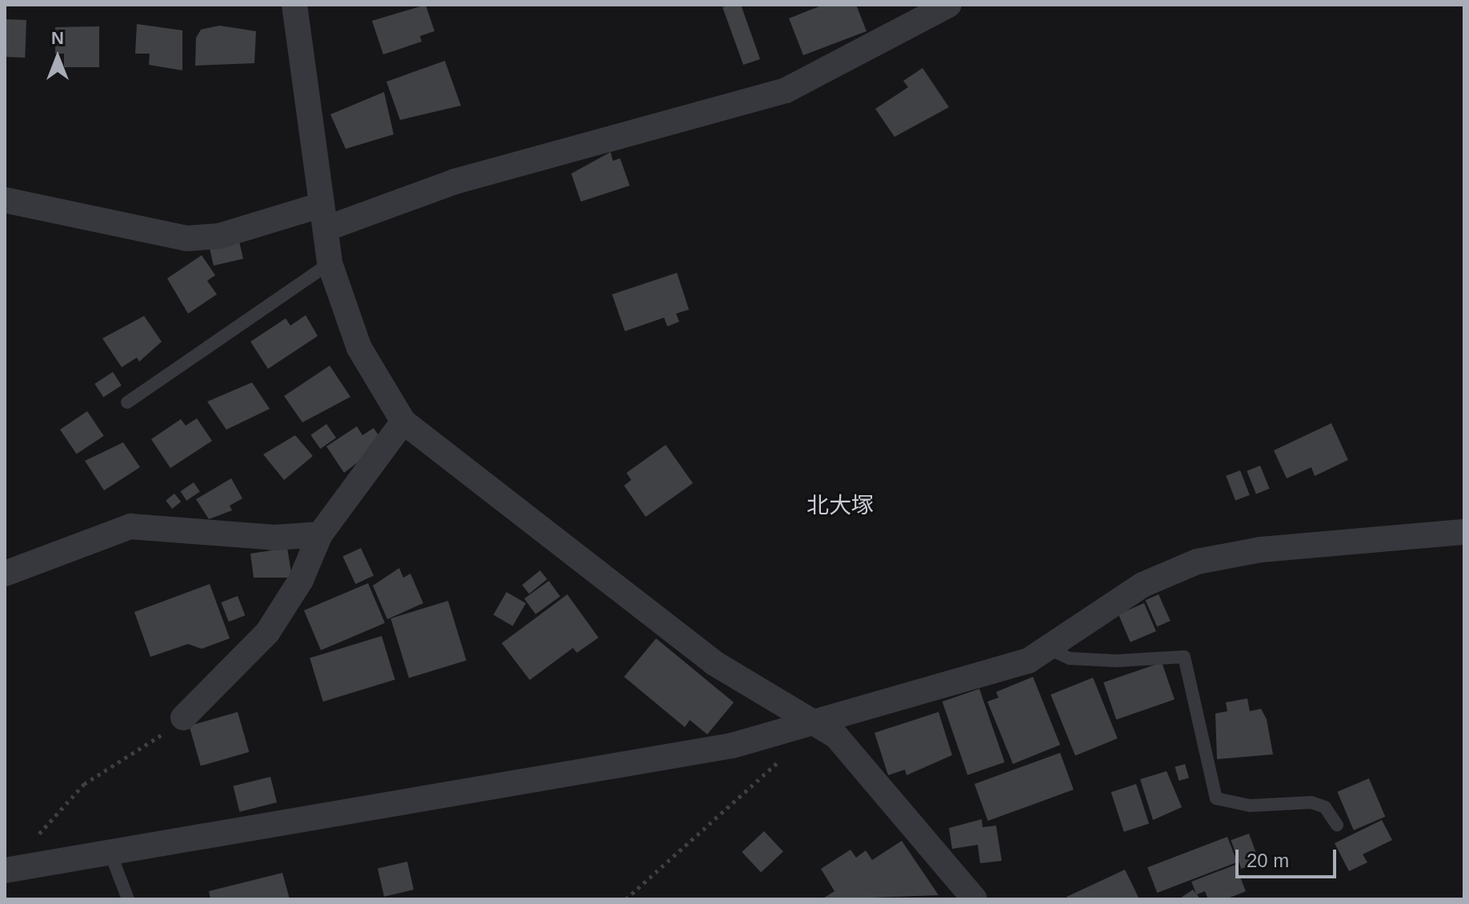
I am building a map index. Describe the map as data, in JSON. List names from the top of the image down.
{
  "districts": ["北大塚"],
  "scale_bar": "20 m",
  "north": "top"
}
